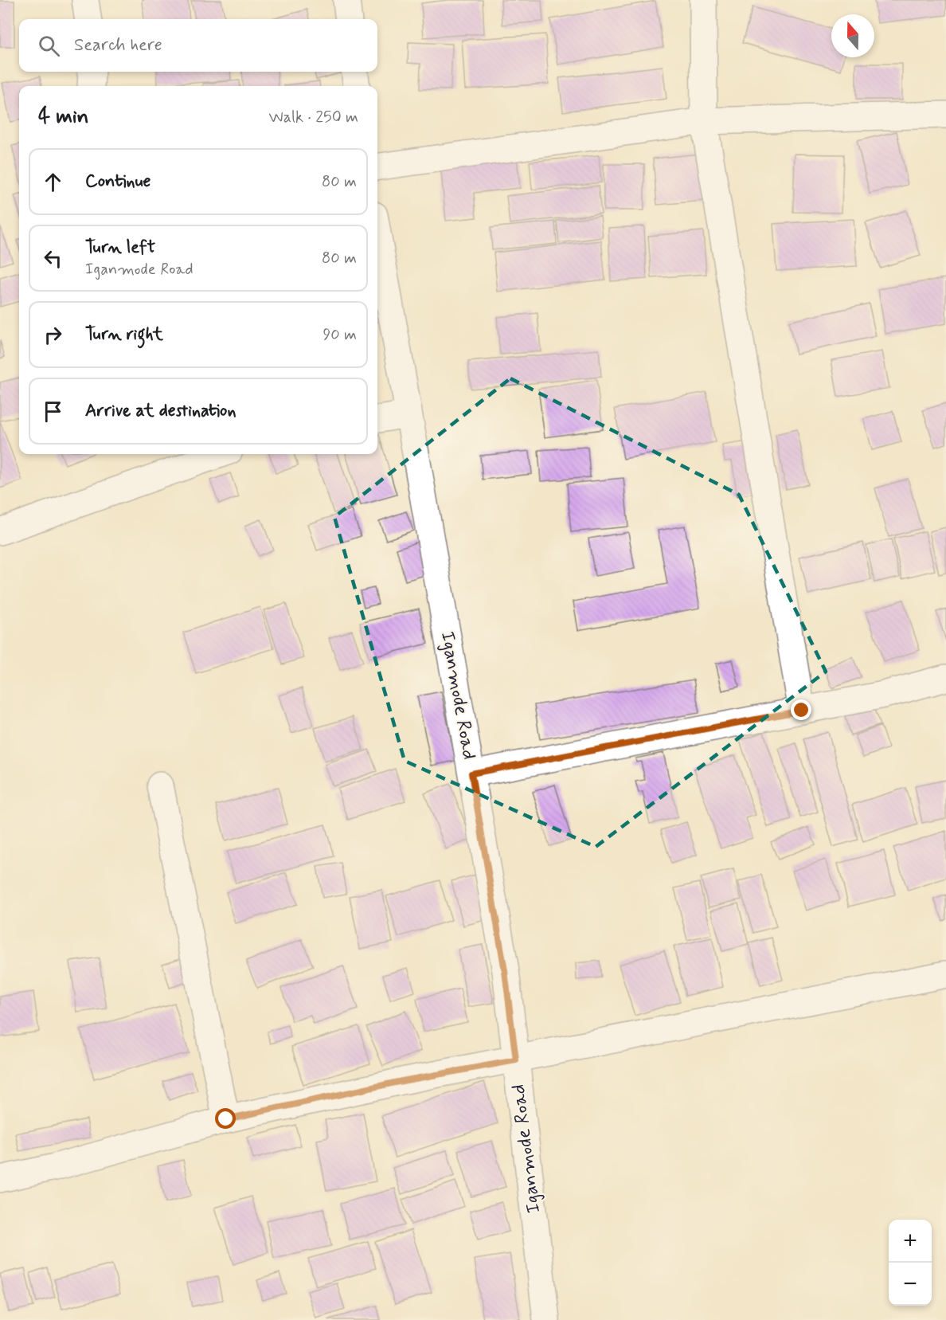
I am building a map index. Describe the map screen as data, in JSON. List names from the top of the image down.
{
  "streets": {
    "street": ["Iganmode Road"]
  },
  "north": "top",
  "page": {
    "search": "Search here",
    "heading": ["4 min", "Walk · 250 m"],
    "list": [
      ["Continue", "80 m"],
      ["Turn left", "Iganmode Road", "80 m"],
      ["Turn right", "90 m"],
      "Arrive at destination"
    ],
    "map_buttons": ["+", "−"]
  }
}
